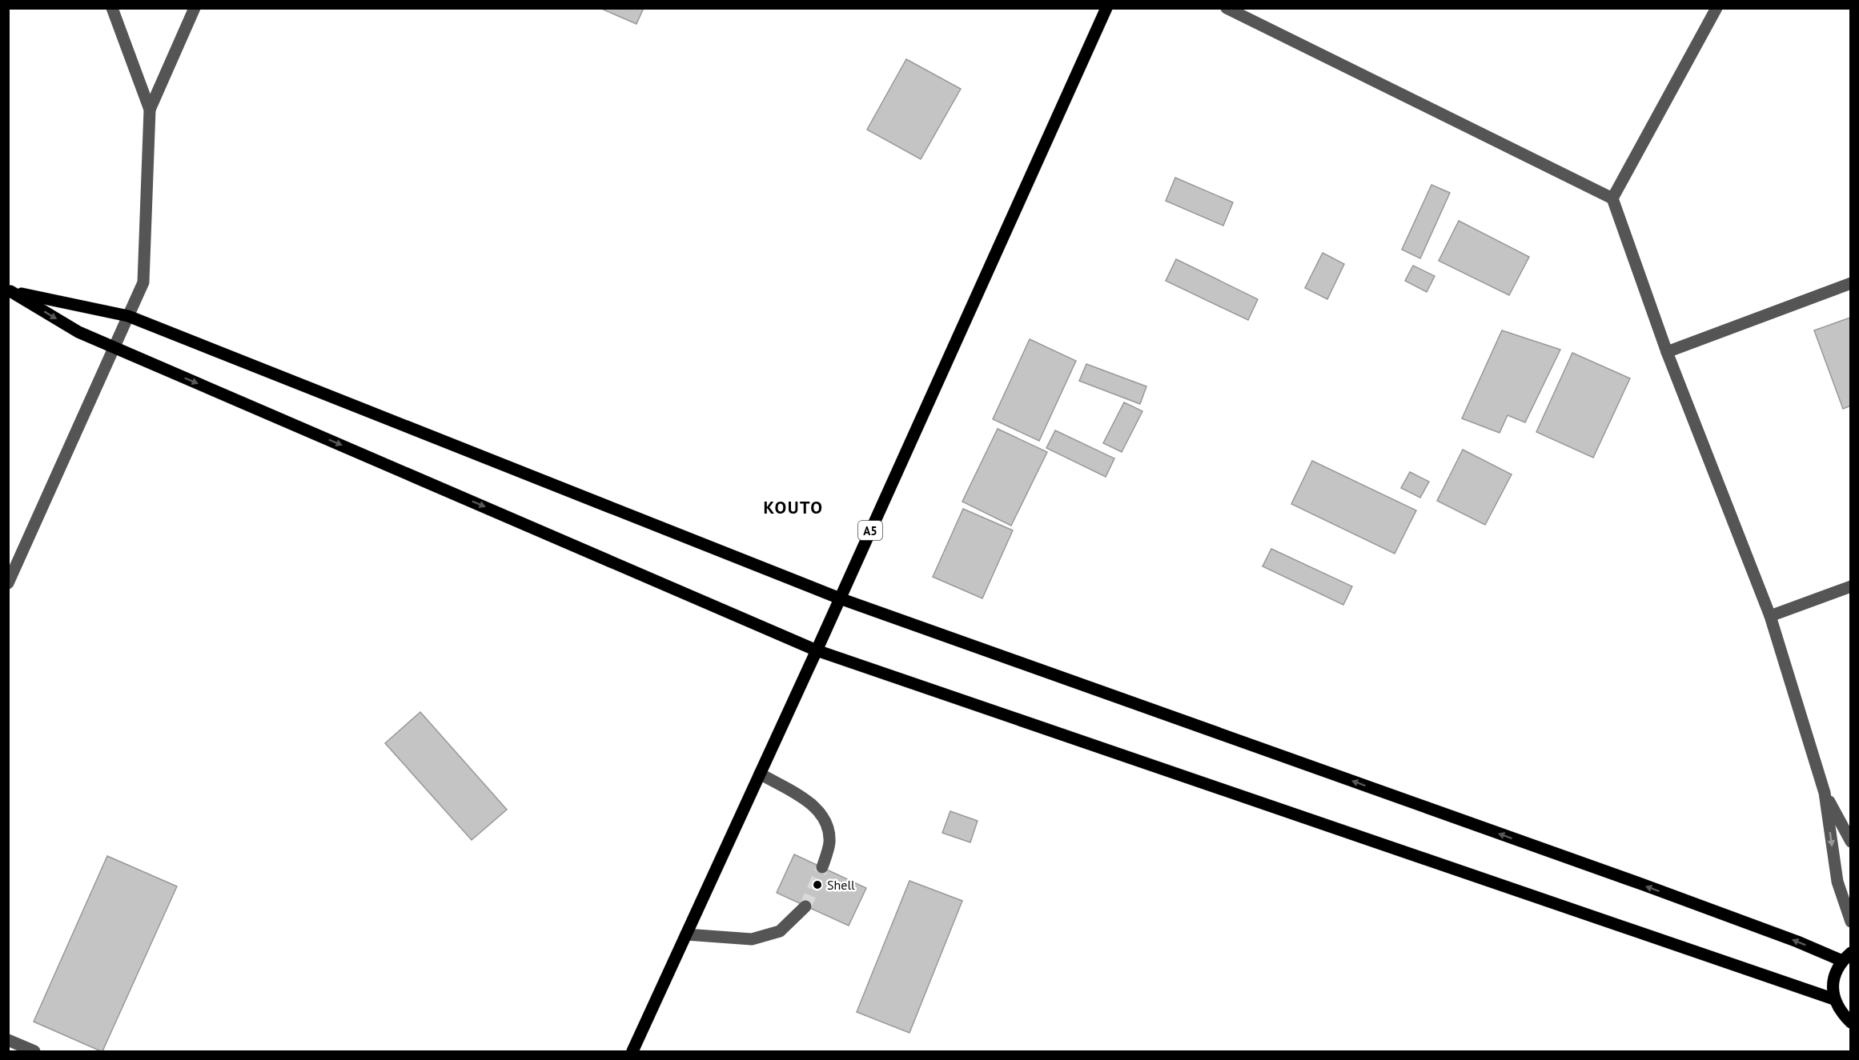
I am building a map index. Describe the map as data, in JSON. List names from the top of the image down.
{
  "streets": {
    "main road": ["A5"]
  },
  "districts": ["KOUTO"],
  "places": ["Shell"]
}
